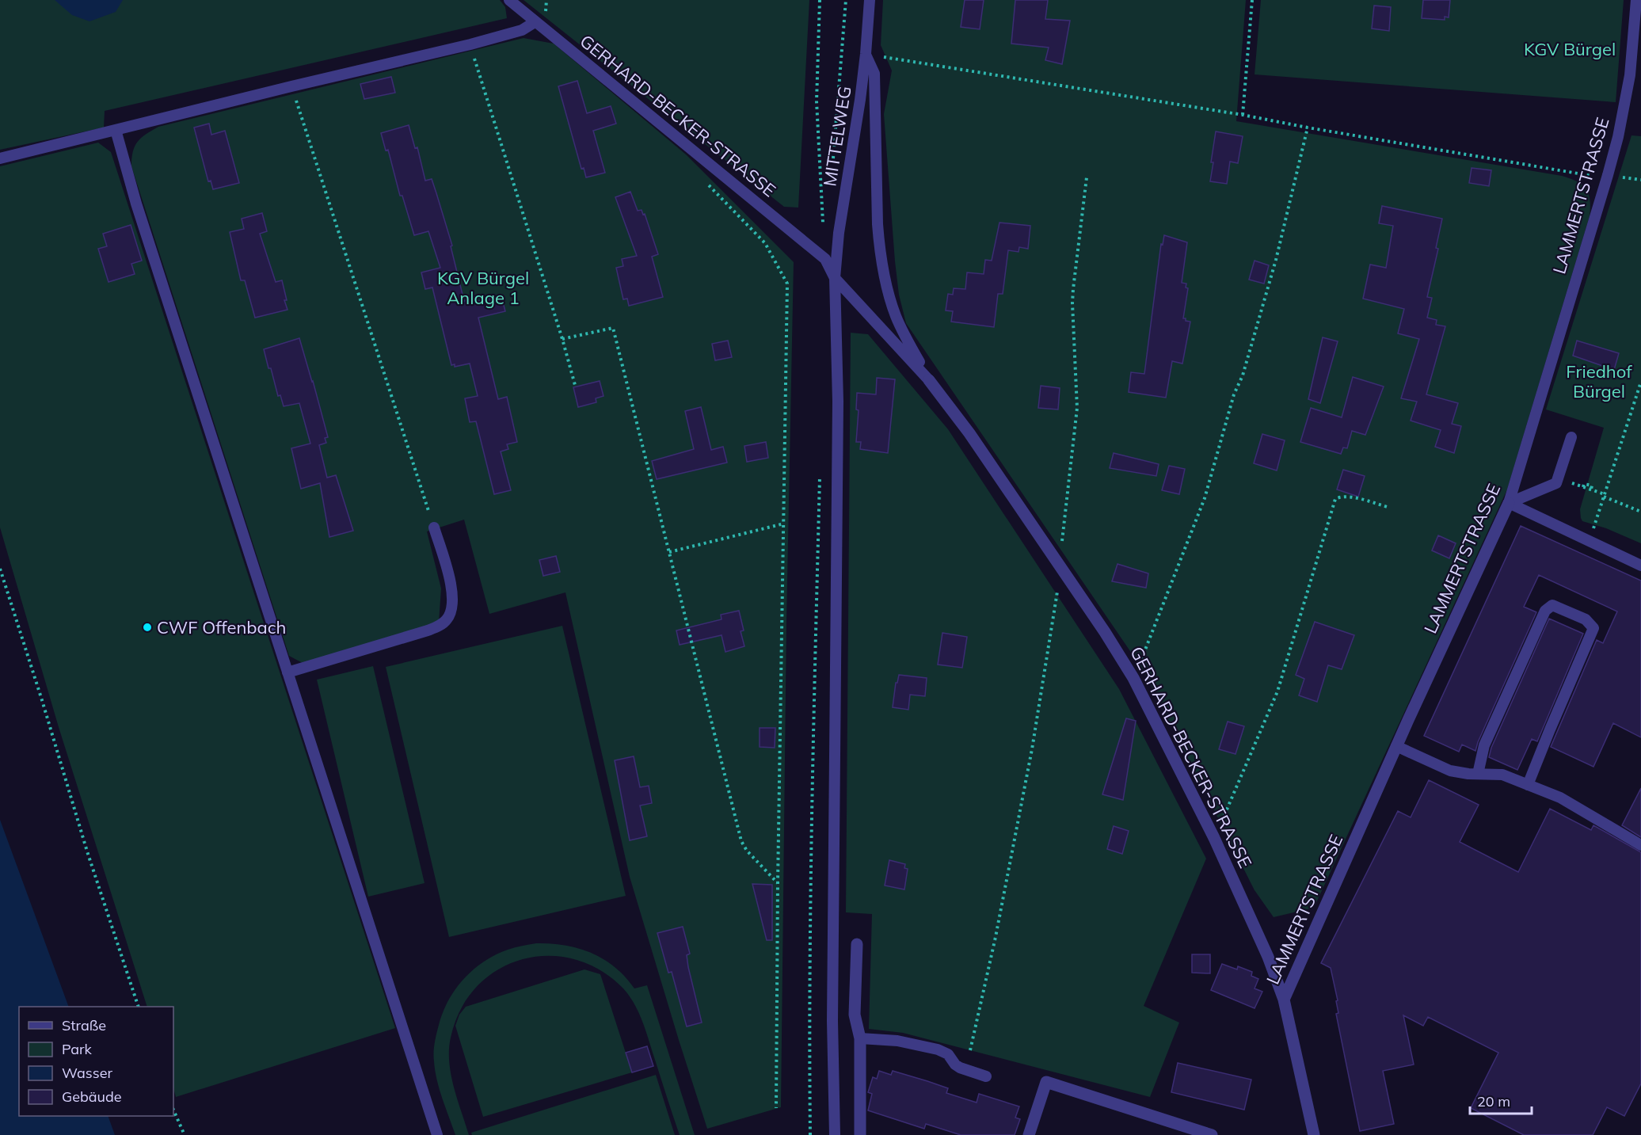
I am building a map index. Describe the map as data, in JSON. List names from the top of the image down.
{
  "streets": {
    "street": ["GERHARD-BECKER-STRASSE", "LAMMERTSTRASSE"],
    "lane": ["MITTELWEG"]
  },
  "crossings": [
    ["GERHARD-BECKER-STRASSE", "MITTELWEG"],
    ["GERHARD-BECKER-STRASSE", "LAMMERTSTRASSE"]
  ],
  "parks": ["KGV Bürgel", "KGV Bürgel Anlage 1", "Friedhof Bürgel"],
  "places": ["CWF Offenbach"],
  "legend": [
    "Straße",
    "Park",
    "Wasser",
    "Gebäude"
  ],
  "scale_bar": "20 m"
}
